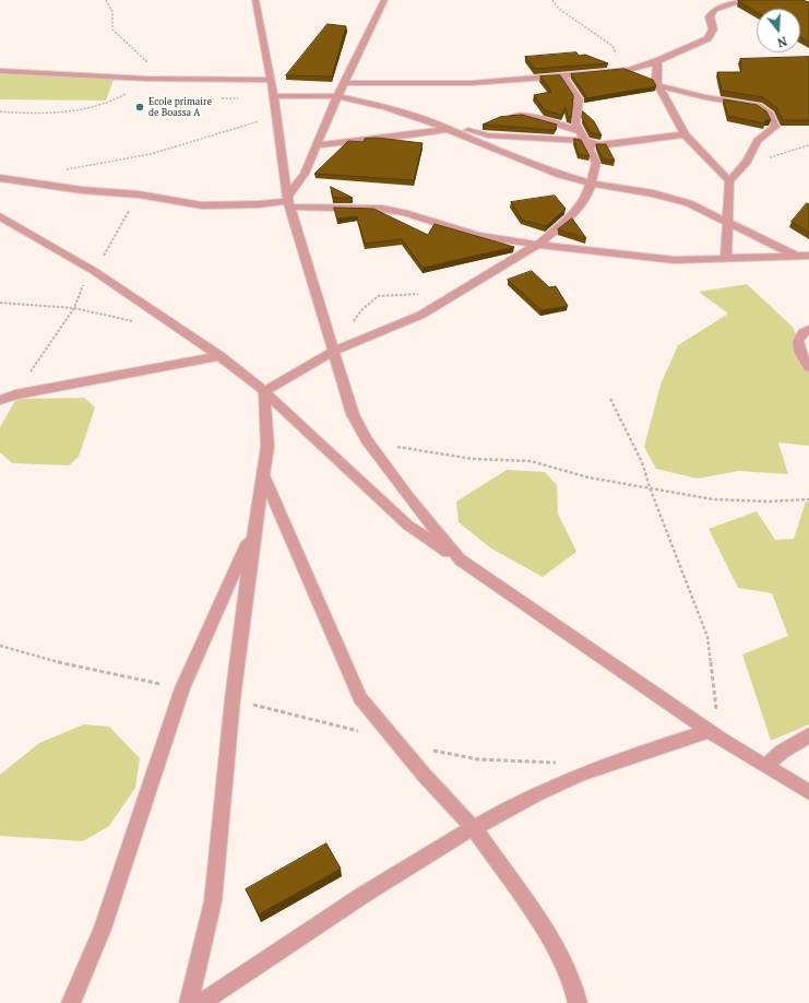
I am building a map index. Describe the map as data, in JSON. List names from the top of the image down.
{
  "places": ["Ecole primaire de Boassa A"],
  "north": "bottom"
}
